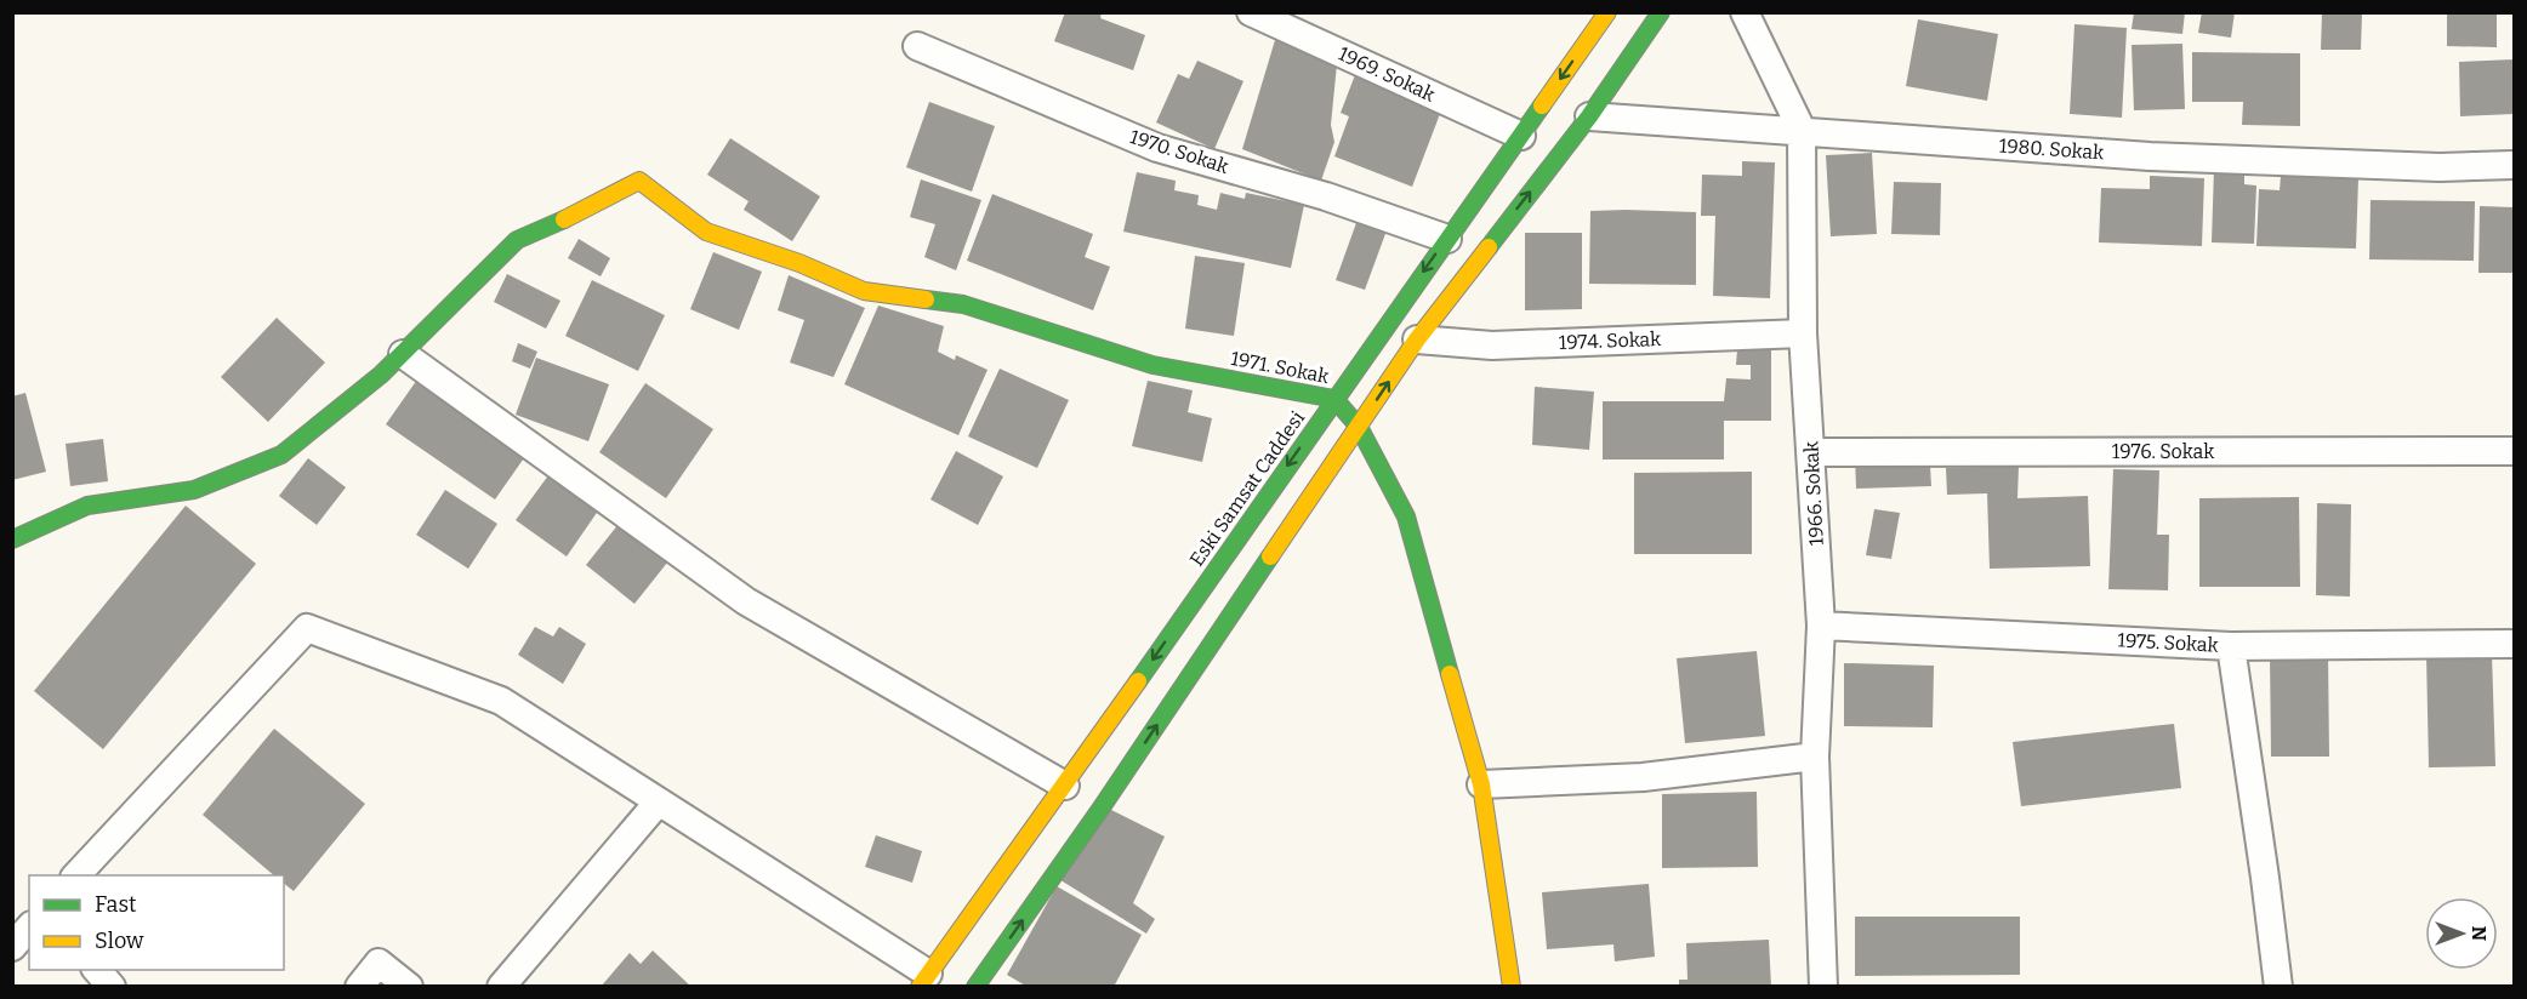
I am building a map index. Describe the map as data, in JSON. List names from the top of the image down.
{
  "streets": {
    "street": [
      "1969. Sokak",
      "1980. Sokak",
      "1970. Sokak",
      "1974. Sokak",
      "1971. Sokak",
      "1976. Sokak",
      "Eski Samsat Caddesi",
      "1966. Sokak",
      "1975. Sokak"
    ]
  },
  "crossings": [
    ["1969. Sokak", "Eski Samsat Caddesi"],
    ["1980. Sokak", "1966. Sokak"],
    ["1970. Sokak", "Eski Samsat Caddesi"],
    ["1974. Sokak", "1966. Sokak"],
    ["1971. Sokak", "Eski Samsat Caddesi"],
    ["1976. Sokak", "1966. Sokak"],
    ["1966. Sokak", "1975. Sokak"]
  ],
  "legend": ["Fast", "Slow"],
  "north": "right"
}
